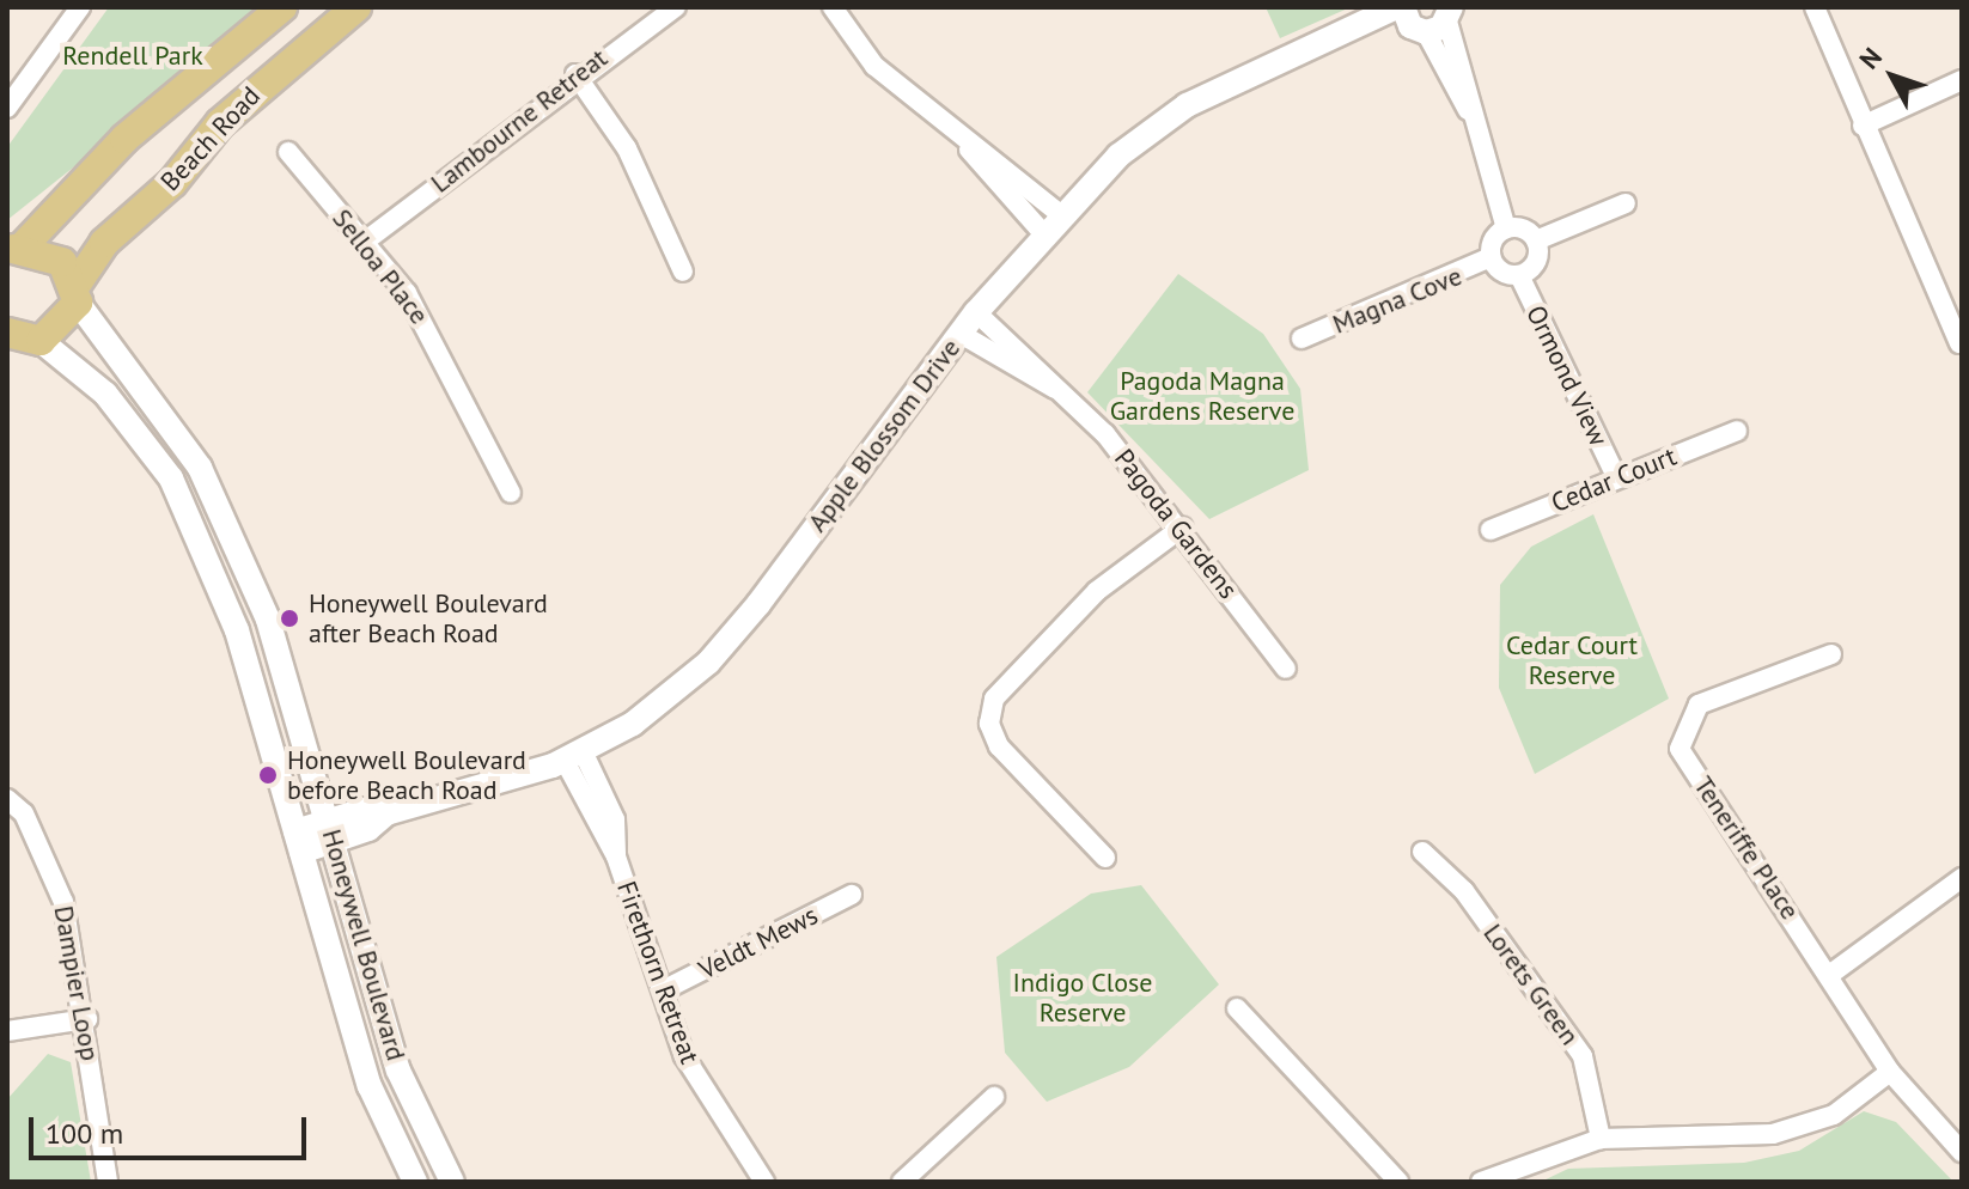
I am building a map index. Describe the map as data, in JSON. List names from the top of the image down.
{
  "streets": {
    "main road": ["Beach Road"],
    "street": [
      "Lambourne Retreat",
      "Selloa Place",
      "Magna Cove",
      "Ormond View",
      "Apple Blossom Drive",
      "Cedar Court",
      "Pagoda Gardens",
      "Teneriffe Place",
      "Veldt Mews",
      "Honeywell Boulevard",
      "Firethorn Retreat",
      "Dampier Loop",
      "Lorets Green"
    ]
  },
  "crossings": [
    ["Lambourne Retreat", "Selloa Place"],
    ["Beach Road", "Honeywell Boulevard"],
    ["Magna Cove", "Ormond View"],
    ["Ormond View", "Cedar Court"],
    ["Apple Blossom Drive", "Pagoda Gardens"],
    ["Apple Blossom Drive", "Honeywell Boulevard"],
    ["Apple Blossom Drive", "Firethorn Retreat"],
    ["Veldt Mews", "Firethorn Retreat"]
  ],
  "parks": [
    "Rendell Park",
    "Pagoda Magna Gardens Reserve",
    "Cedar Court Reserve",
    "Indigo Close Reserve"
  ],
  "places": ["Honeywell Boulevard after Beach Road", "Honeywell Boulevard before Beach Road"],
  "scale_bar": "100 m",
  "north": "top left"
}
